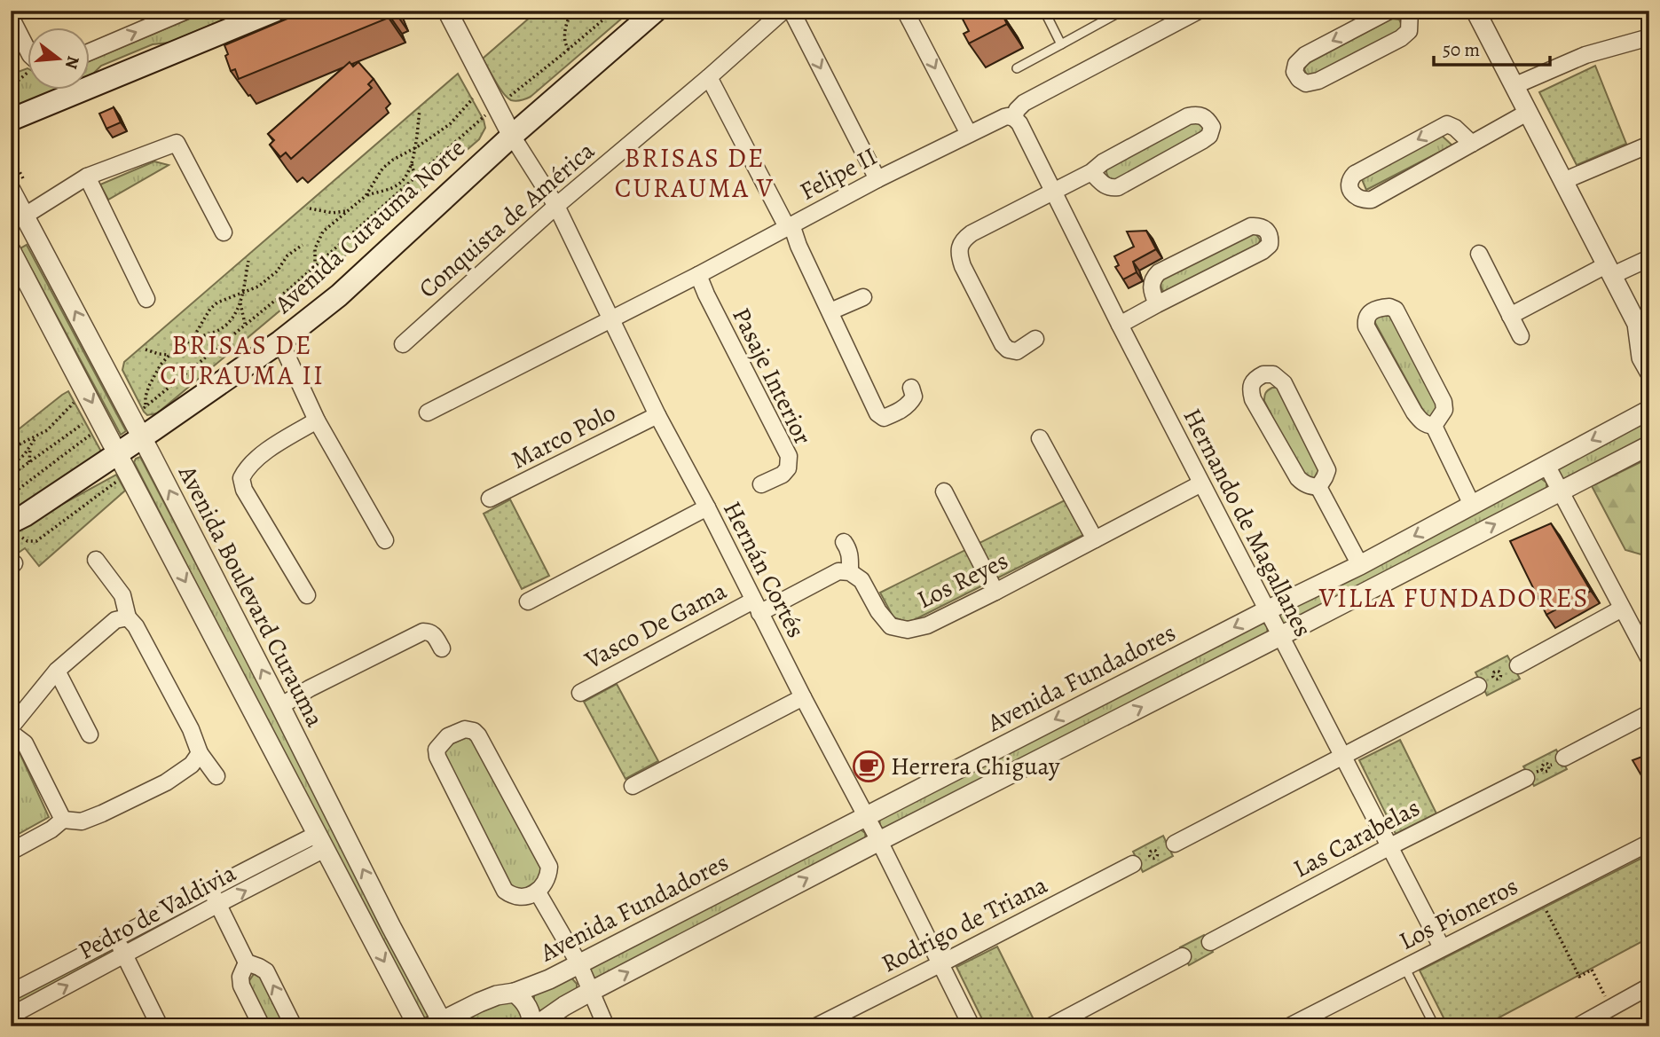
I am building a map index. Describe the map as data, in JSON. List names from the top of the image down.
{
  "streets": {
    "main road": ["Avenida Curauma Norte"],
    "street": [
      "Felipe II",
      "Conquista de América",
      "Pasaje Interior",
      "Marco Polo",
      "Hernando de Magallanes",
      "Hernán Cortés",
      "Los Reyes",
      "Avenida Boulevard Curauma",
      "Vasco De Gama",
      "Avenida Fundadores",
      "Las Carabelas",
      "Pedro de Valdivia",
      "Los Pioneros",
      "Rodrigo de Triana"
    ]
  },
  "crossings": [
    ["Felipe II", "Pasaje Interior"],
    ["Felipe II", "Hernando de Magallanes"],
    ["Felipe II", "Hernán Cortés"],
    ["Conquista de América", "Hernán Cortés"],
    ["Avenida Curauma Norte", "Hernán Cortés"],
    ["Avenida Curauma Norte", "Avenida Boulevard Curauma"],
    ["Marco Polo", "Hernán Cortés"],
    ["Hernando de Magallanes", "Los Reyes"],
    ["Hernando de Magallanes", "Avenida Fundadores"],
    ["Hernando de Magallanes", "Las Carabelas"],
    ["Hernando de Magallanes", "Los Pioneros"],
    ["Hernán Cortés", "Vasco De Gama"],
    ["Hernán Cortés", "Avenida Fundadores"],
    ["Hernán Cortés", "Rodrigo de Triana"],
    ["Avenida Boulevard Curauma", "Avenida Fundadores"],
    ["Avenida Boulevard Curauma", "Pedro de Valdivia"]
  ],
  "districts": ["BRISAS DE CURAUMA V", "BRISAS DE CURAUMA II", "VILLA FUNDADORES"],
  "places": {
    "cafe": ["Herrera Chiguay"]
  },
  "scale_bar": "50 m",
  "north": "right"
}
